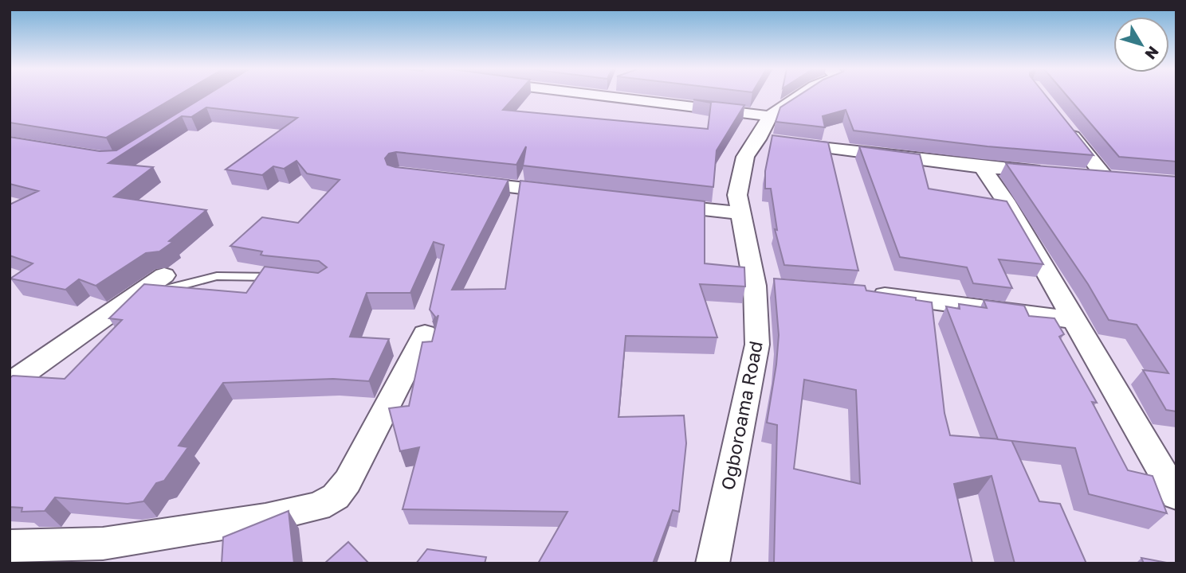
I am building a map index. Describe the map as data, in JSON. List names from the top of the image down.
{
  "streets": {
    "street": ["Ogboroama Road"]
  },
  "north": "bottom right"
}
